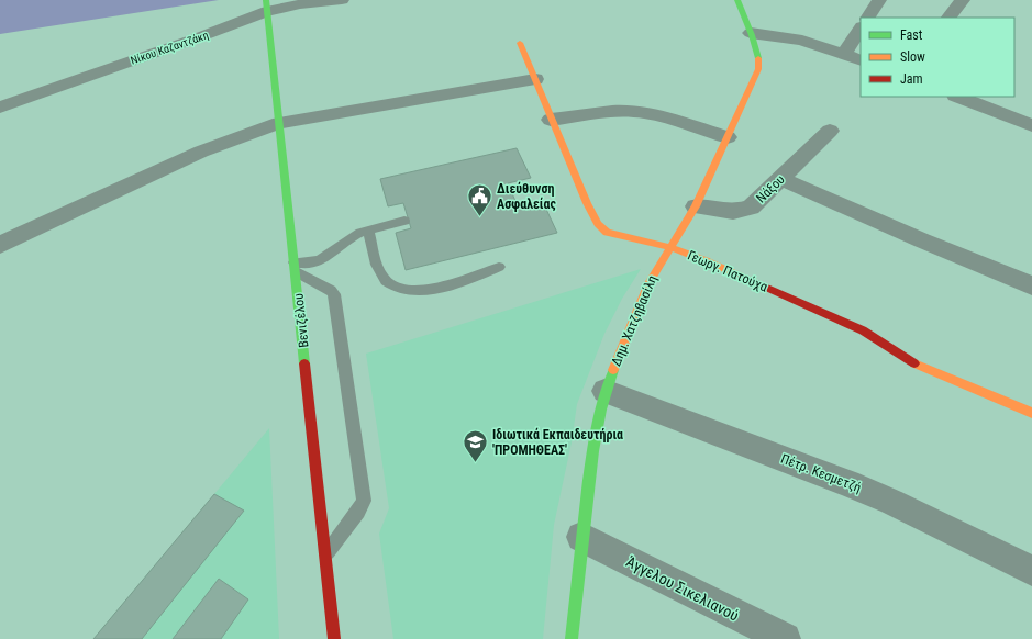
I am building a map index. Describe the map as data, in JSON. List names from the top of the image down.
{
  "streets": {
    "street": [
      "Νίκου Καζαντζάκη",
      "Νάξου",
      "Γεωργ. Πατούχα",
      "Βενιζέλου",
      "Δημ. Χατζηβασίλη",
      "Πέτρ. Κεσμετζή",
      "Άγγελου Σικελιανού"
    ]
  },
  "crossings": [
    ["Νίκου Καζαντζάκη", "Βενιζέλου"],
    ["Νάξου", "Δημ. Χατζηβασίλη"],
    ["Γεωργ. Πατούχα", "Δημ. Χατζηβασίλη"],
    ["Δημ. Χατζηβασίλη", "Πέτρ. Κεσμετζή"],
    ["Δημ. Χατζηβασίλη", "Άγγελου Σικελιανού"]
  ],
  "places": {
    "public building": ["Διεύθυνση Ασφαλείας"],
    "school or university": ["Ιδιωτικά Εκπαιδευτήρια 'ΠΡΟΜΗΘΕΑΣ'"]
  },
  "legend": ["Fast", "Slow", "Jam"]
}
